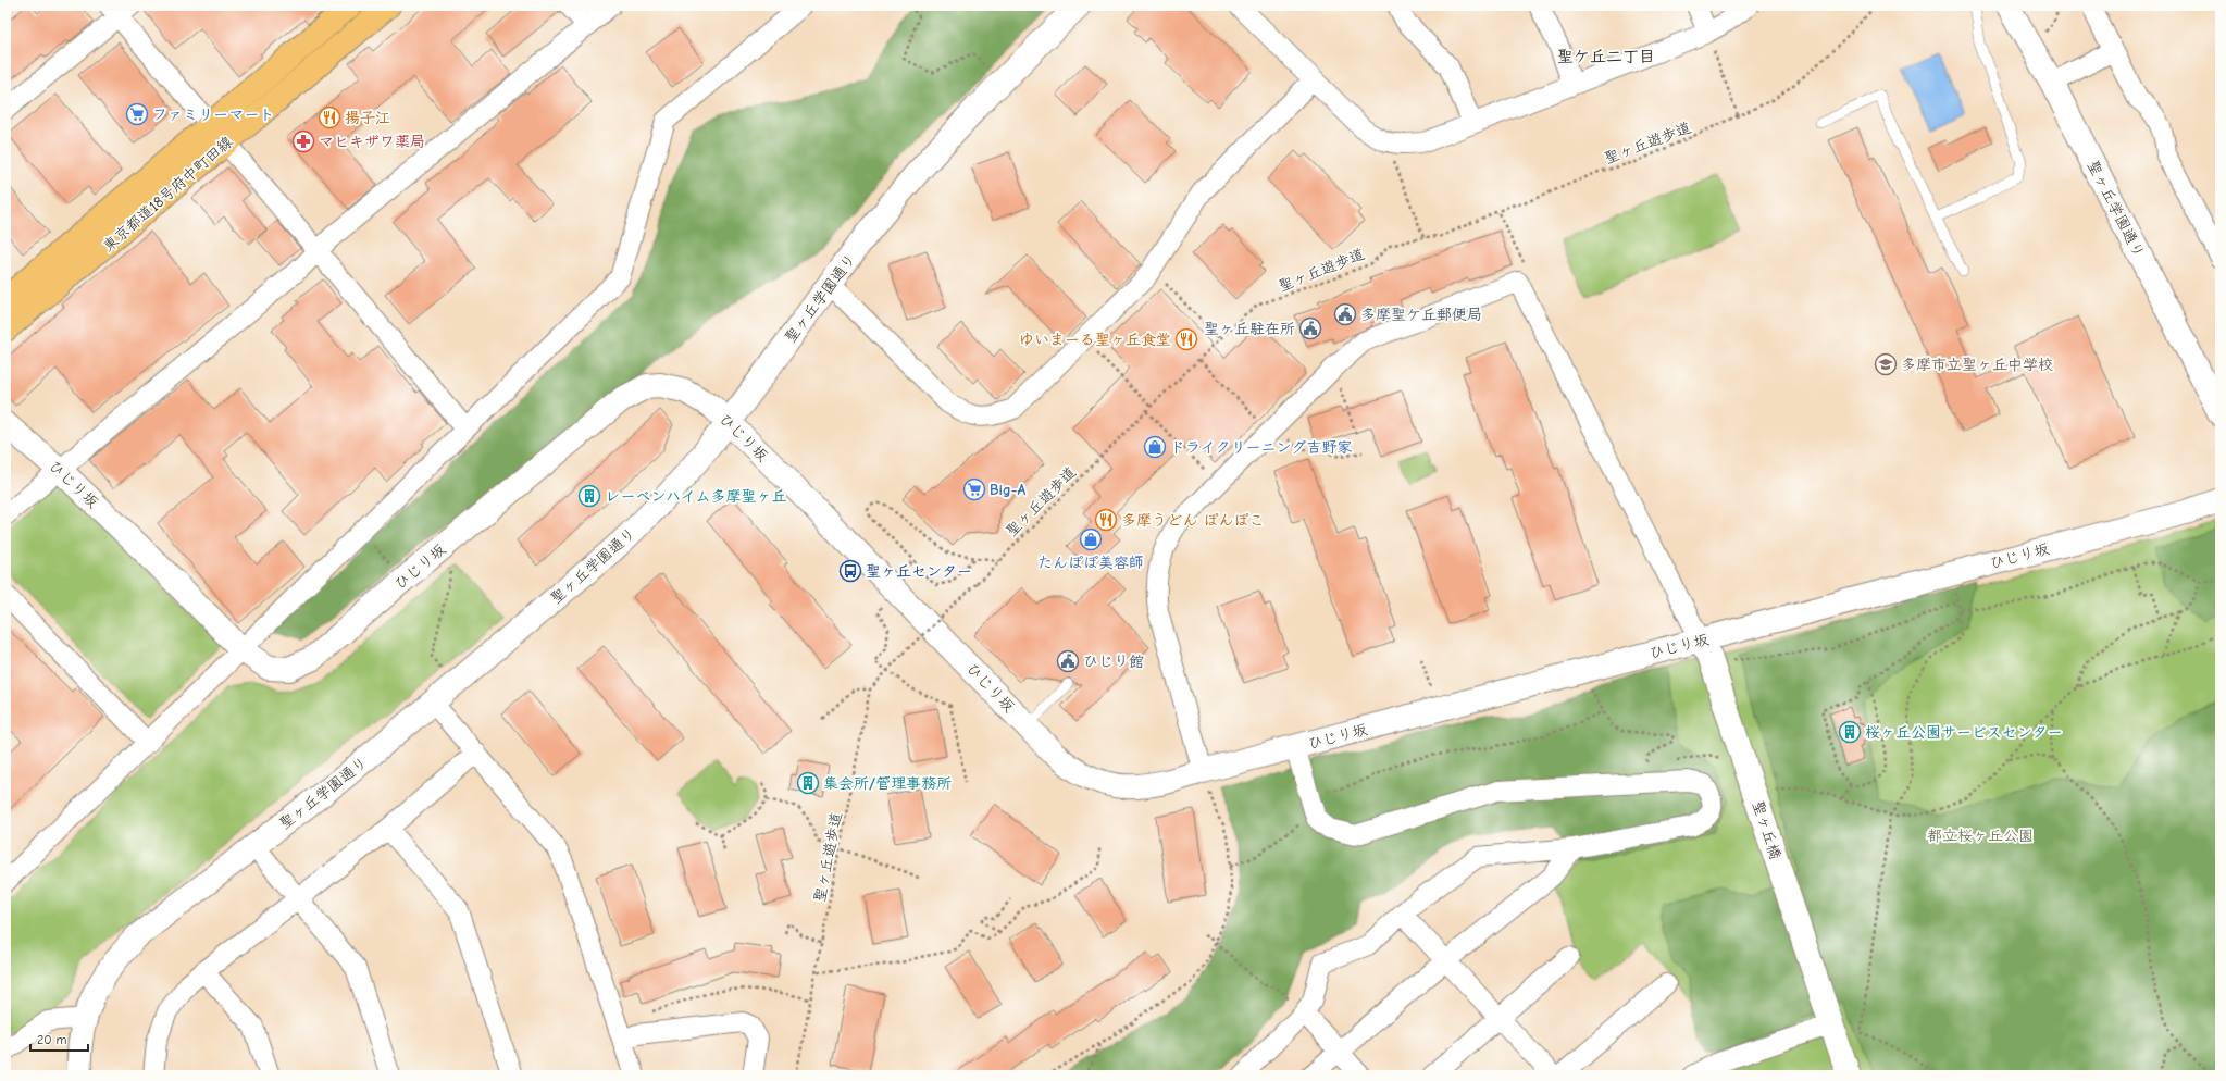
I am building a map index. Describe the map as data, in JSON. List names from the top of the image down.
{
  "streets": {
    "main road": ["東京都道18号府中町田線"],
    "street": ["聖ヶ丘学園通り", "ひじり坂", "聖ヶ丘橋"],
    "path": ["聖ヶ丘遊歩道"]
  },
  "crossings": [
    ["聖ヶ丘学園通り", "ひじり坂"],
    ["ひじり坂", "聖ヶ丘橋"]
  ],
  "districts": ["聖ケ丘二丁目"],
  "parks": ["都立桜ヶ丘公園"],
  "places": {
    "supermarket": ["ファミリーマート", "Big-A"],
    "restaurant": ["揚子江", "ゆいまーる聖ヶ丘食堂", "多摩うどん ぽんぽこ"],
    "pharmacy": ["マヒキザワ薬局"],
    "public building": ["多摩聖ケ丘郵便局", "聖ヶ丘駐在所", "ひじり館"],
    "school or university": ["多摩市立聖ヶ丘中学校"],
    "shop": ["ドライクリーニング吉野家", "たんぽぽ美容師"],
    "building": ["レーベンハイム多摩聖ヶ丘", "桜ヶ丘公園サービスセンター", "集会所/管理事務所"],
    "bus stop": ["聖ヶ丘センター"]
  },
  "scale_bar": "20 m"
}
